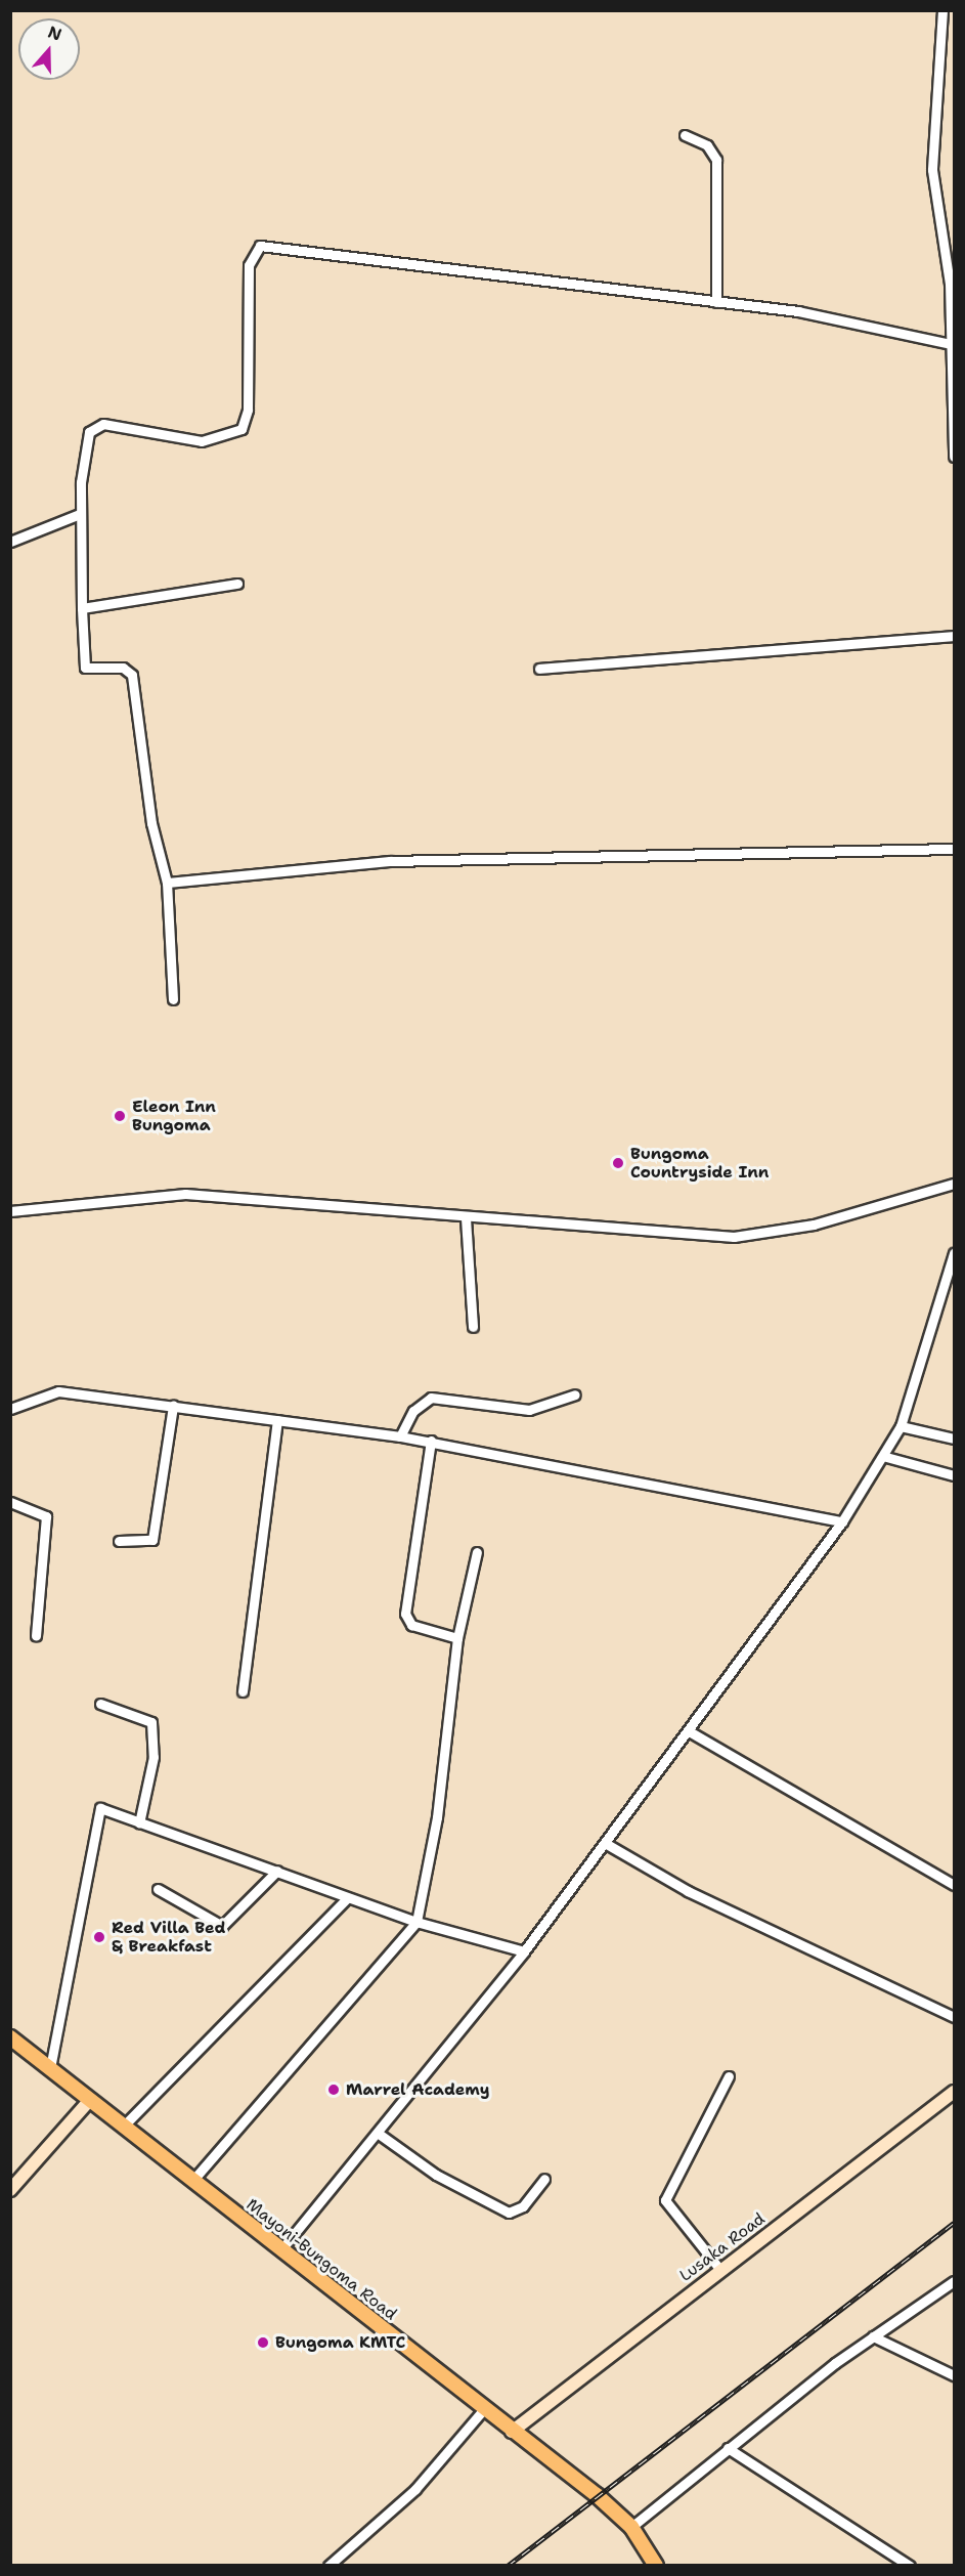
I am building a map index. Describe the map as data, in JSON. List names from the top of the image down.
{
  "streets": {
    "main road": ["Mayoni-Bungoma Road"],
    "street": ["Lusaka Road"]
  },
  "crossings": [
    ["Lusaka Road", "Mayoni-Bungoma Road"]
  ],
  "places": [
    "Eleon Inn Bungoma",
    "Bungoma Countryside Inn",
    "Red Villa Bed & Breakfast",
    "Marrel Academy",
    "Bungoma KMTC"
  ],
  "north": "top"
}
